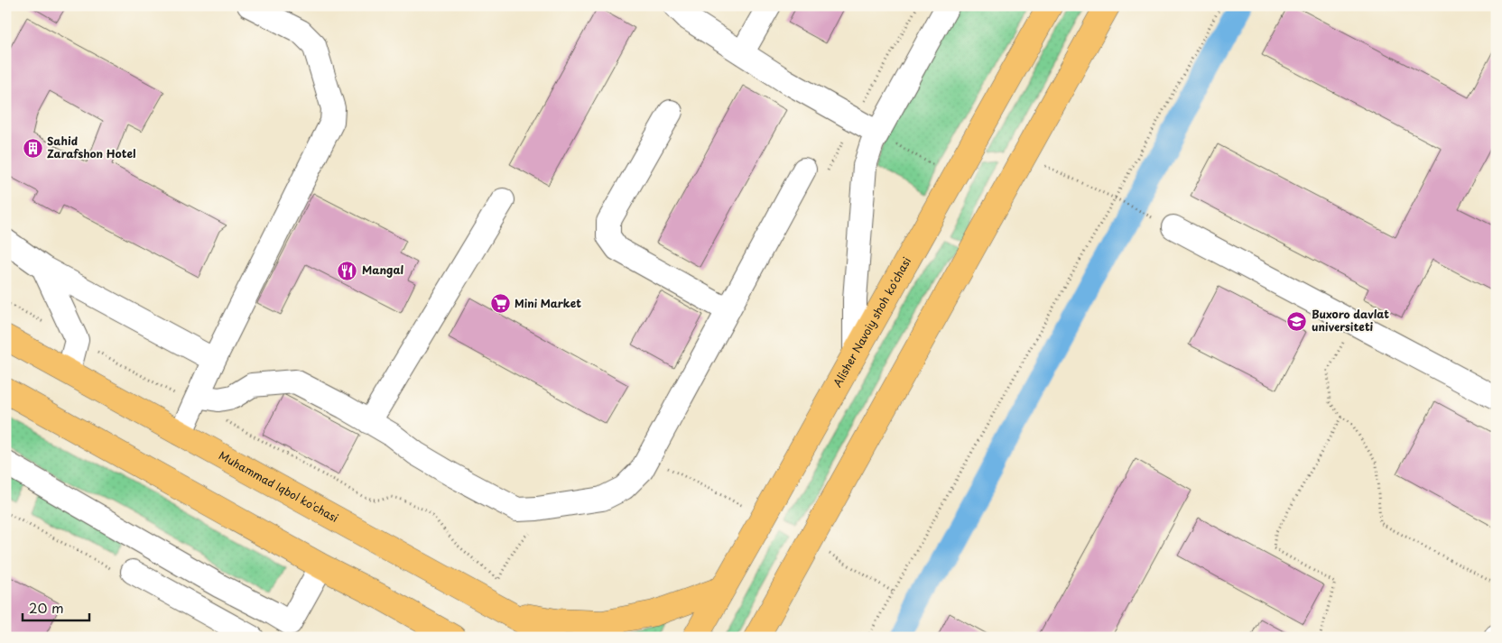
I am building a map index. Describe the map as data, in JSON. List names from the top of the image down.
{
  "streets": {
    "main road": ["Alisher Navoiy shoh ko'chasi", "Muhammad Iqbol ko'chasi"]
  },
  "places": {
    "building": ["Sahid Zarafshon Hotel"],
    "restaurant": ["Mangal"],
    "supermarket": ["Mini Market"],
    "school or university": ["Buxoro davlat universiteti"]
  },
  "scale_bar": "20 m"
}
